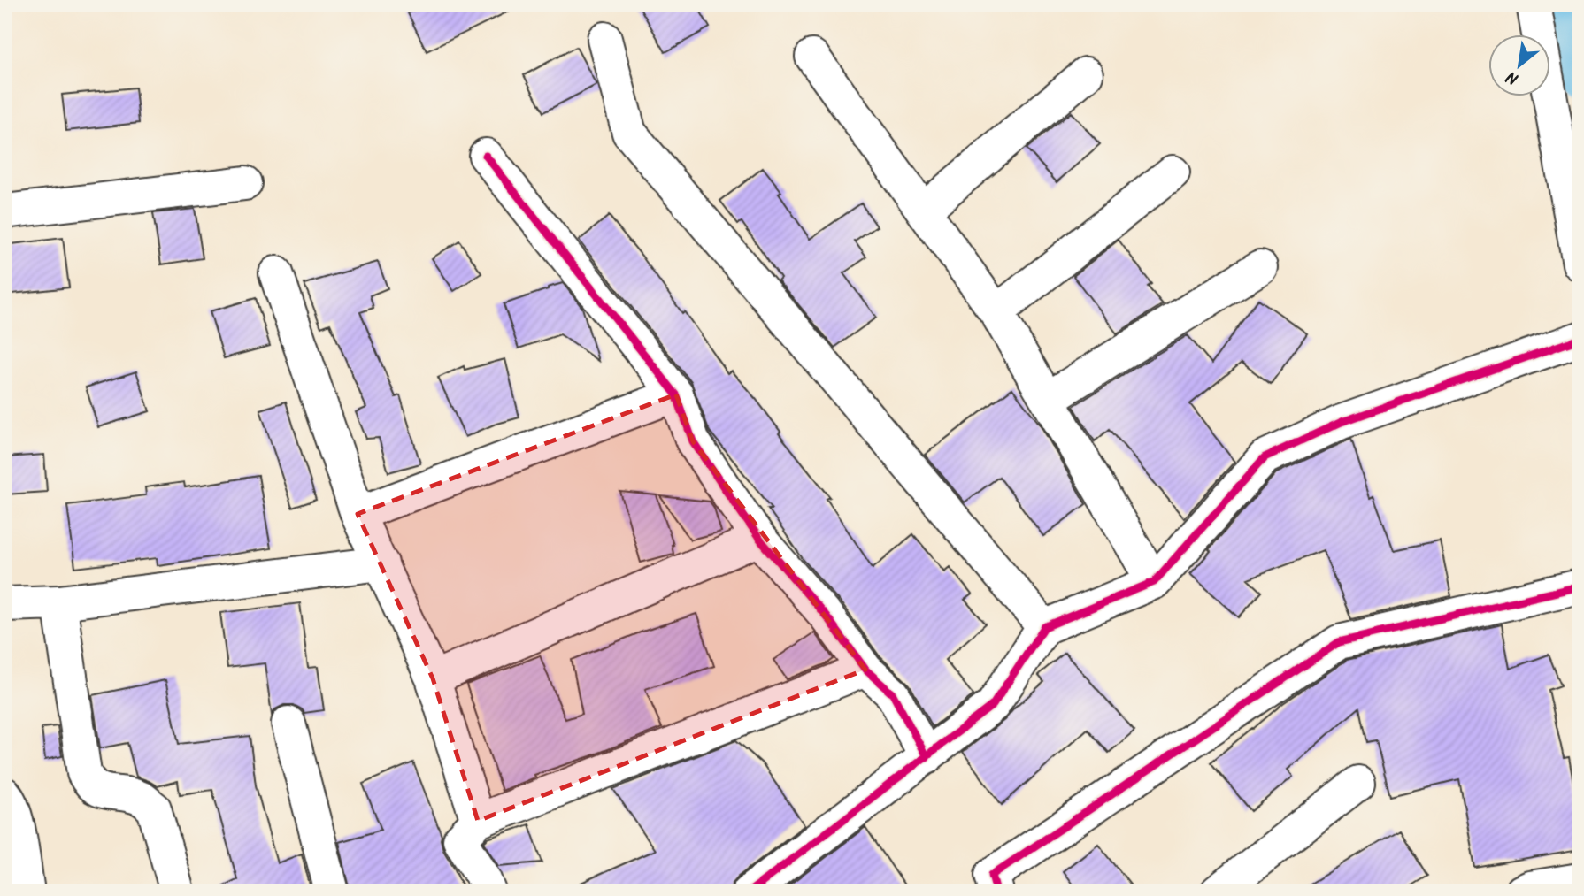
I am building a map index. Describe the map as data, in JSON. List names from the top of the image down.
{
  "north": "bottom left"
}
